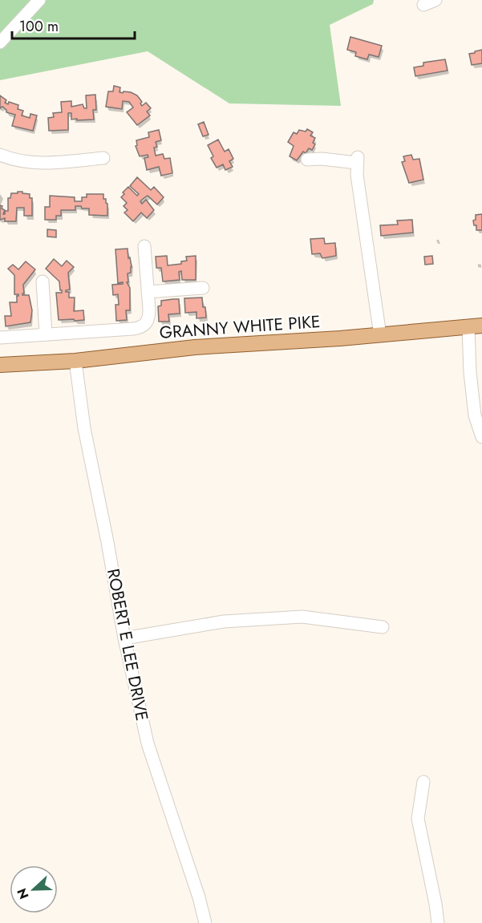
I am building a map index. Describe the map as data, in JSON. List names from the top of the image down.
{
  "streets": {
    "main road": ["GRANNY WHITE PIKE"],
    "street": ["ROBERT E LEE DRIVE"]
  },
  "crossings": [
    ["GRANNY WHITE PIKE", "ROBERT E LEE DRIVE"]
  ],
  "scale_bar": "100 m",
  "north": "left"
}
